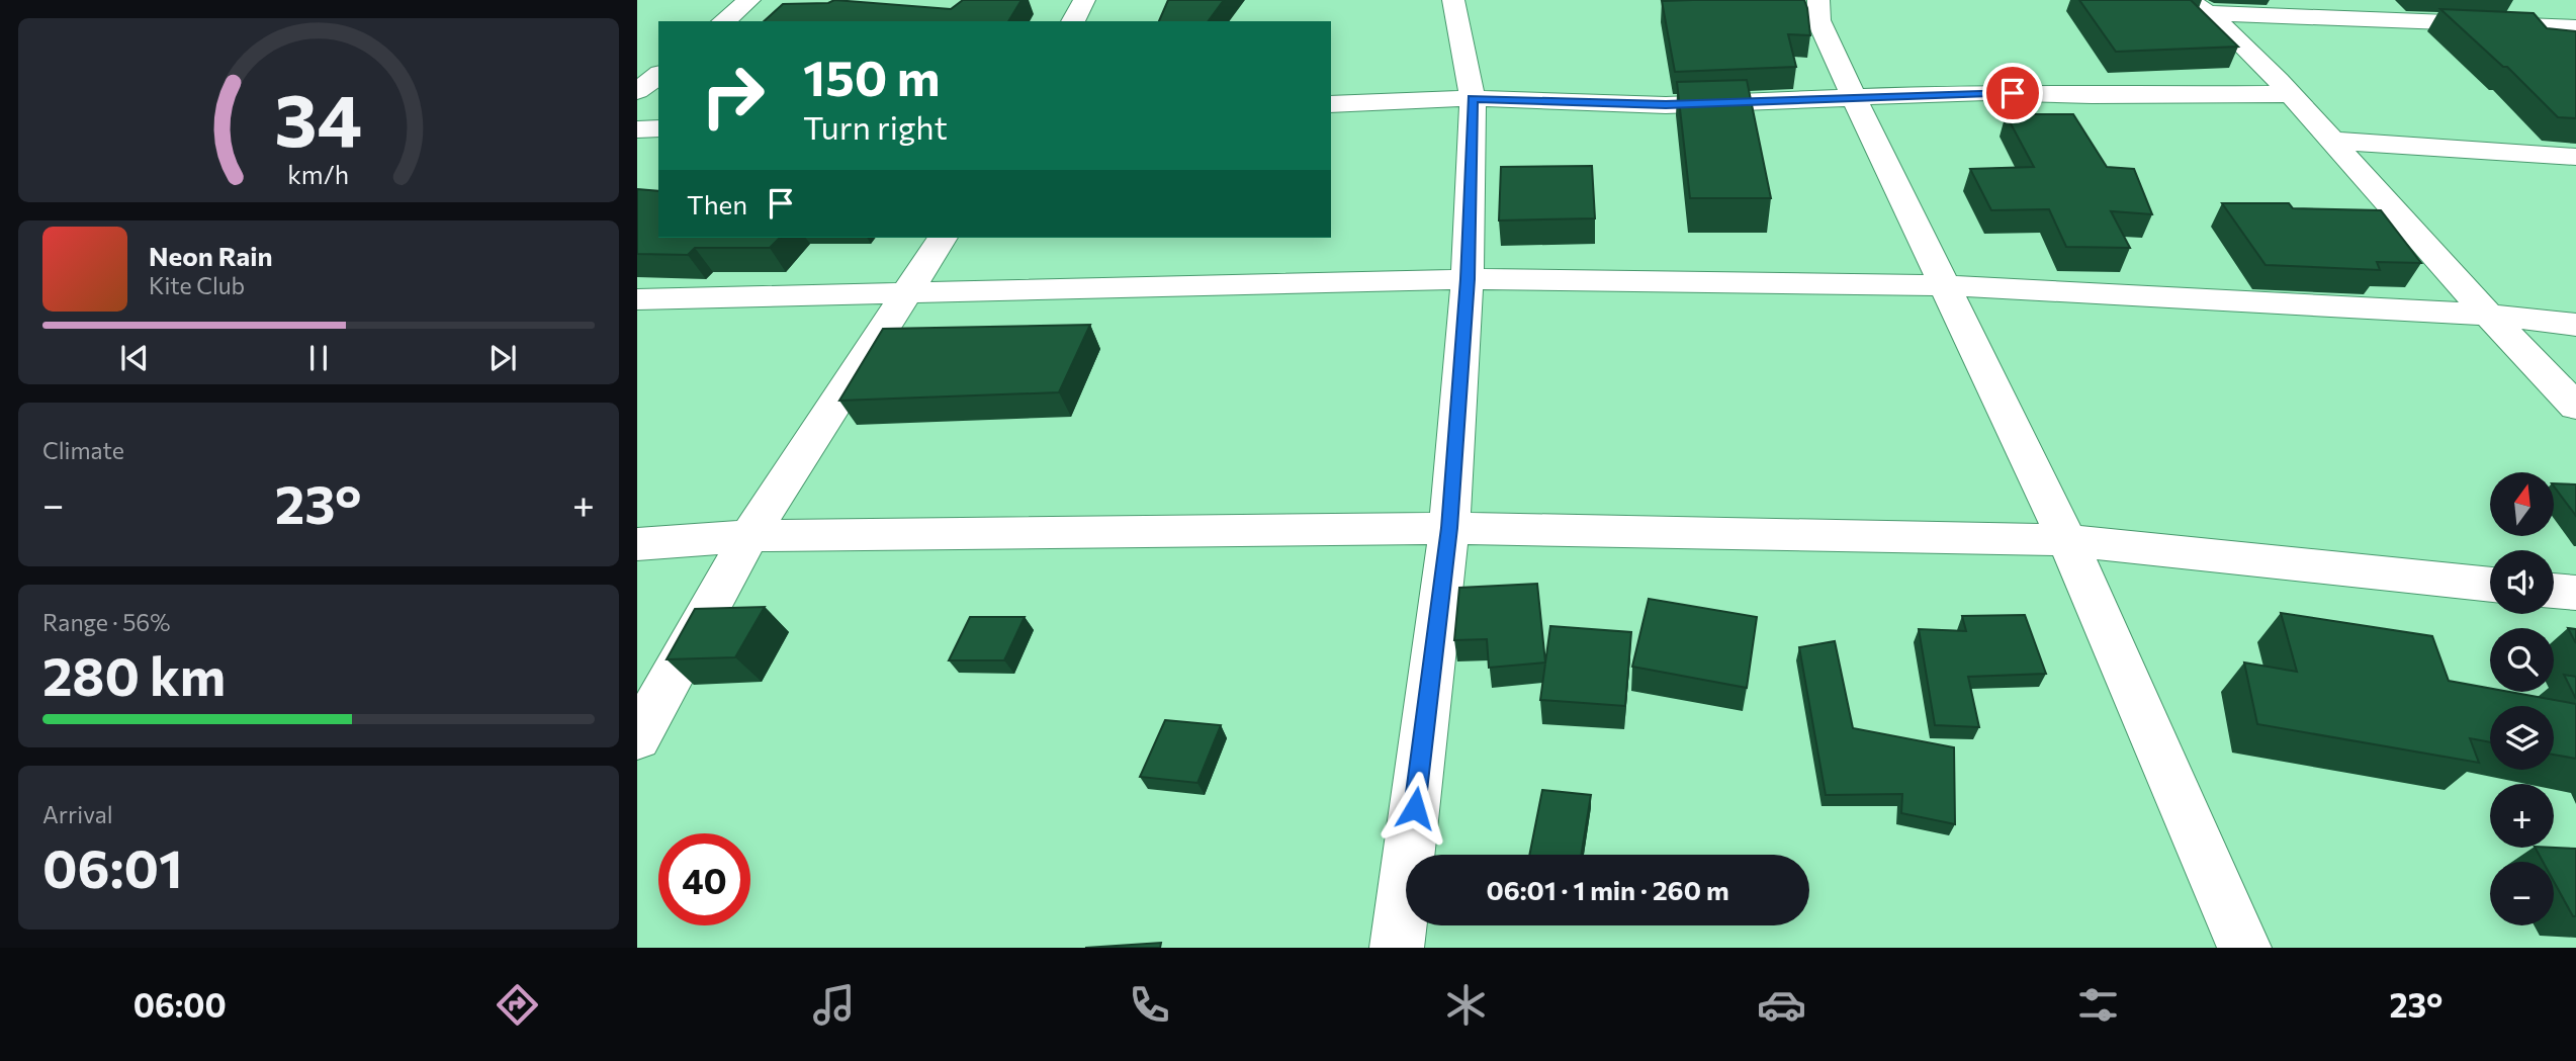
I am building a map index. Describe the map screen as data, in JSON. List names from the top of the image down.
{
  "north": "top",
  "page": {
    "turn": ["150 m", "Turn right"],
    "then": "Then",
    "song": ["Neon Rain", "Kite Club"],
    "tile": [
      "Climate",
      ["Range · 56%", "280 km"],
      ["Arrival", "06:01"]
    ],
    "map_buttons": ["+", "−"],
    "heat": ["−", "23°", "+"],
    "limit": "40",
    "trip": "06:01 · 1 min · 260 m",
    "tabs": ["06:00", "23°"],
    "gauge": ["34", "km/h"]
  }
}
